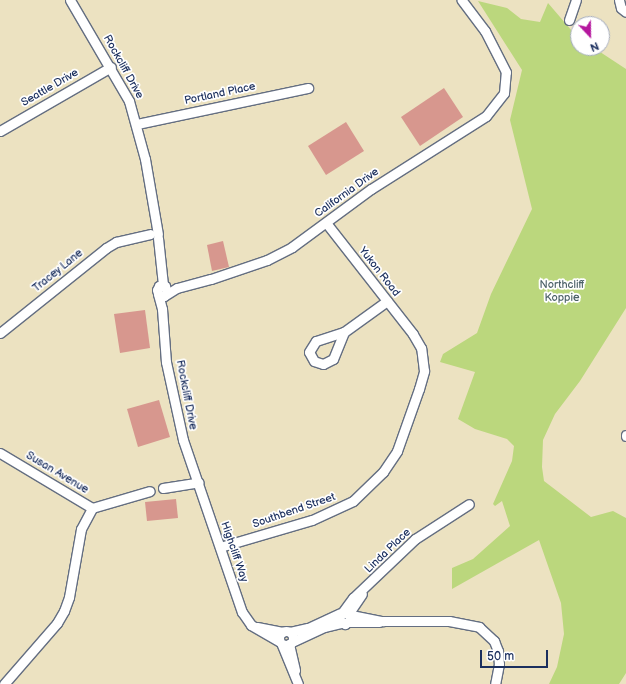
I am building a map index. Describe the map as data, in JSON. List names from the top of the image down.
{
  "streets": {
    "street": [
      "Rockcliff Drive",
      "Seattle Drive",
      "Portland Place",
      "California Drive",
      "Tracey Lane",
      "Yukon Road",
      "Susan Avenue",
      "Southbend Street",
      "Linda Place",
      "Highcliff Way"
    ]
  },
  "crossings": [
    ["Rockcliff Drive", "Seattle Drive"],
    ["Rockcliff Drive", "Portland Place"],
    ["Rockcliff Drive", "California Drive"],
    ["Rockcliff Drive", "Tracey Lane"],
    ["Rockcliff Drive", "Highcliff Way"],
    ["California Drive", "Yukon Road"],
    ["Yukon Road", "Southbend Street"],
    ["Southbend Street", "Highcliff Way"]
  ],
  "parks": ["Northcliff Koppie"],
  "scale_bar": "50 m",
  "north": "bottom"
}
